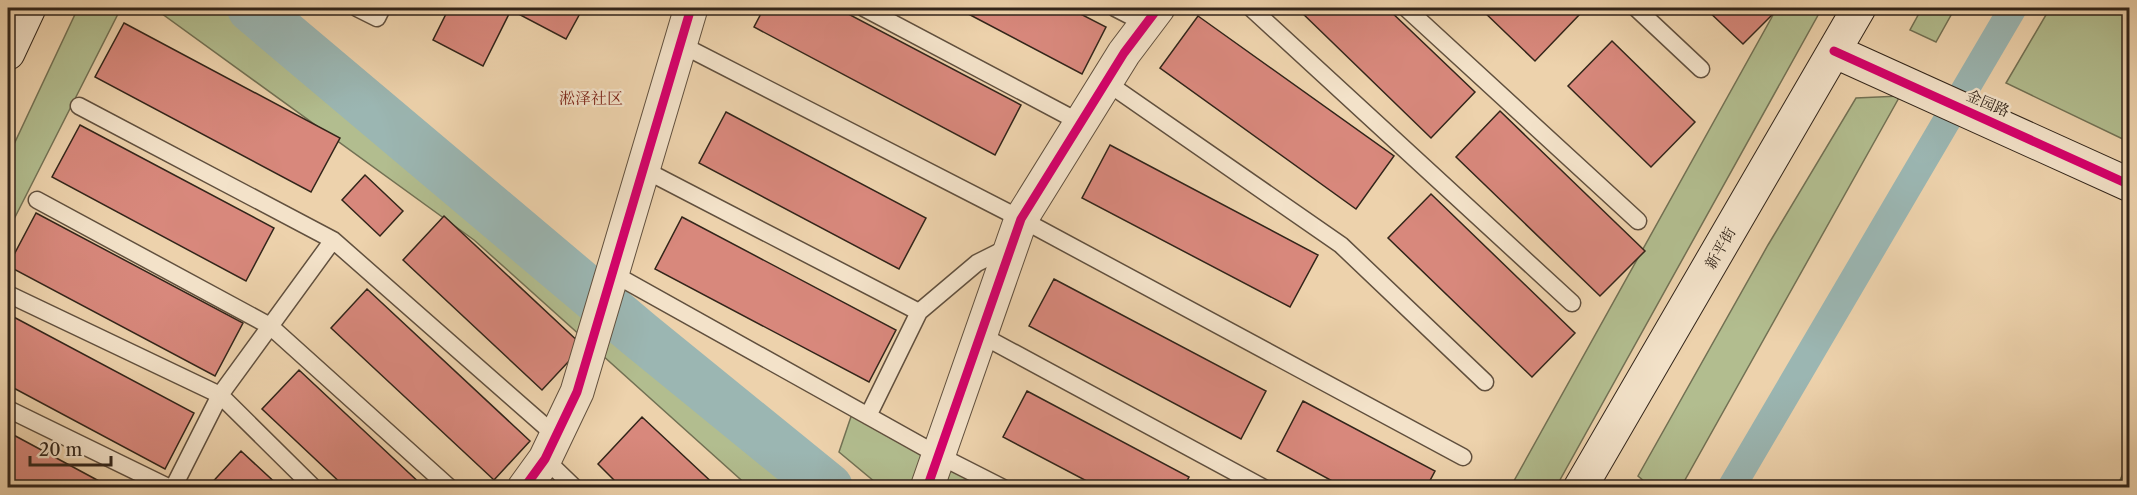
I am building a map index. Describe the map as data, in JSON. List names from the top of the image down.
{
  "streets": {
    "street": ["金园路", "新平街"]
  },
  "crossings": [
    ["金园路", "新平街"]
  ],
  "districts": ["淞泽社区"],
  "scale_bar": "20 m"
}
